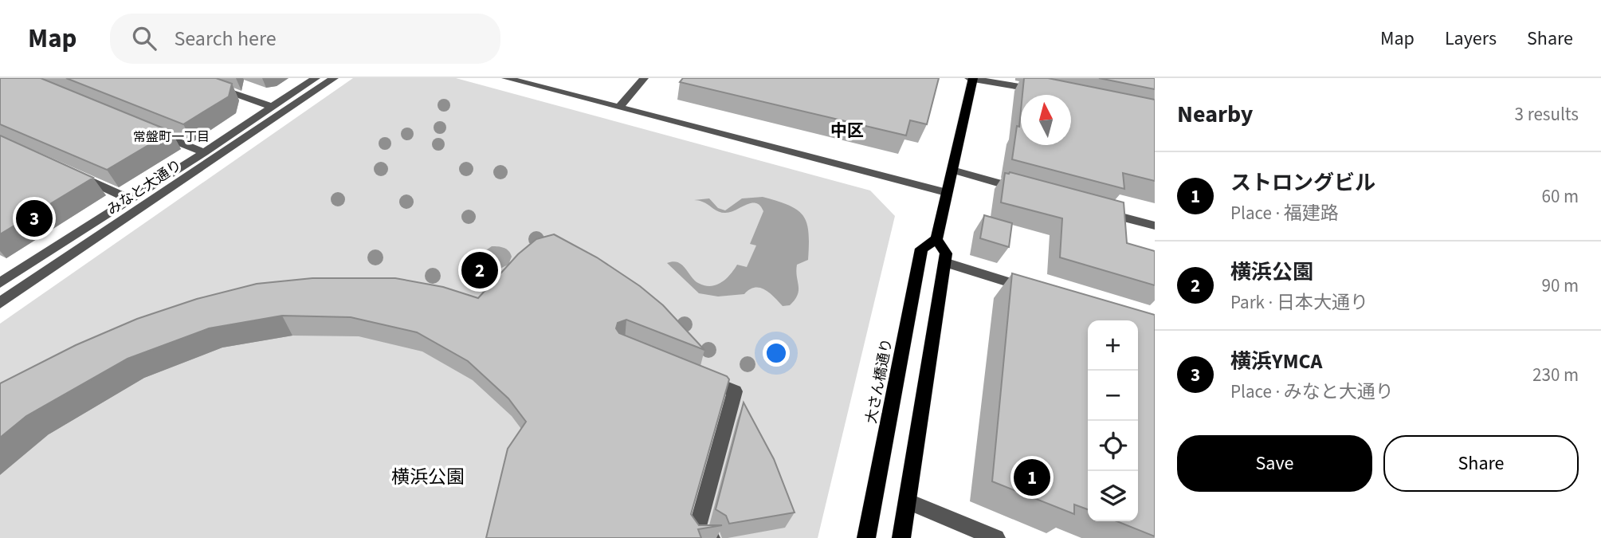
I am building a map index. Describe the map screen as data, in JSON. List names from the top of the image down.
{
  "streets": {
    "main road": ["大さん橋通り"],
    "street": ["みなと大通り"]
  },
  "districts": ["中区", "常盤町一丁目", "横浜公園"],
  "north": "top",
  "page": {
    "header": "Map",
    "search": "Search here",
    "nav": ["Map", "Layers", "Share"],
    "heading": ["Nearby", "3 results"],
    "list": [
      {
        "mark": "1",
        "name": "ストロングビル",
        "note": "Place · 福建路",
        "value": "60 m"
      },
      {
        "mark": "2",
        "name": "横浜公園",
        "note": "Park · 日本大通り",
        "value": "90 m"
      },
      {
        "mark": "3",
        "name": "横浜YMCA",
        "note": "Place · みなと大通り",
        "value": "230 m"
      }
    ],
    "pins": ["3", "2", "1"],
    "map_buttons": ["+", "−"],
    "buttons": ["Save", "Share"]
  }
}
